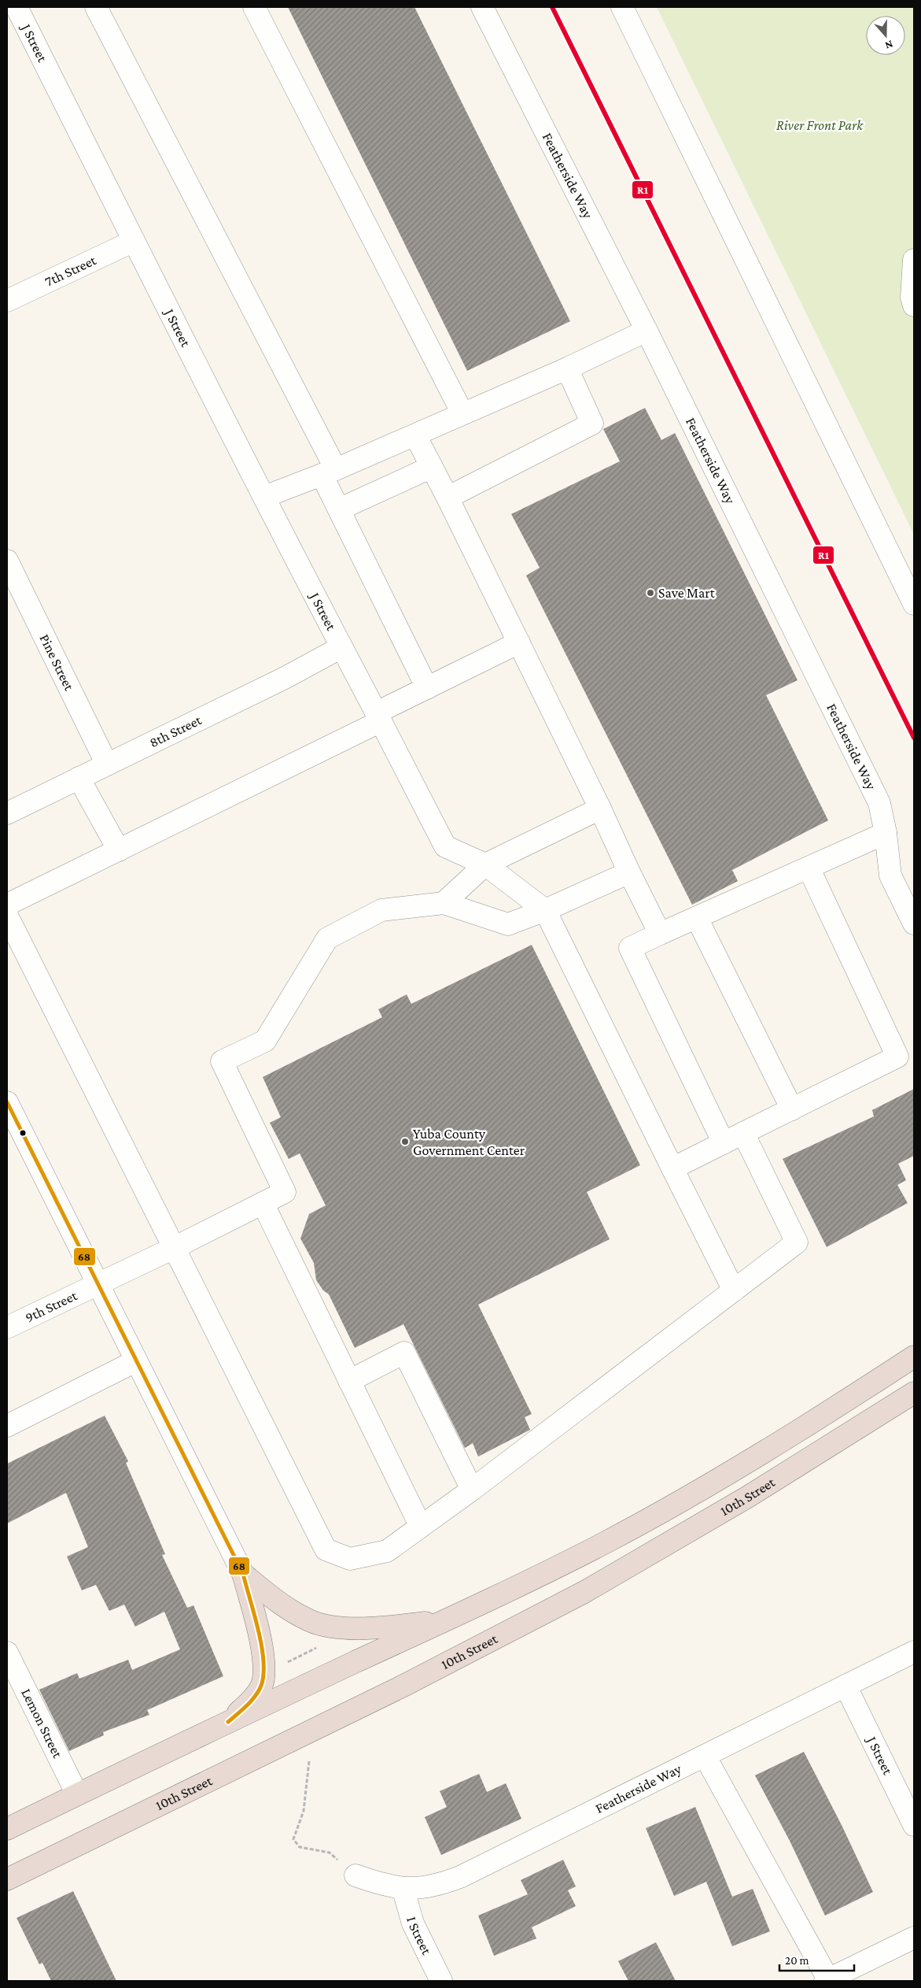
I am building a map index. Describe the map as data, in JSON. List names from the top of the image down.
{
  "streets": {
    "highway": ["10th Street"],
    "street": [
      "J Street",
      "Featherside Way",
      "7th Street",
      "Pine Street",
      "8th Street",
      "9th Street",
      "Lemon Street",
      "I Street"
    ]
  },
  "crossings": [
    ["J Street", "Featherside Way"],
    ["J Street", "7th Street"],
    ["J Street", "8th Street"],
    ["Featherside Way", "I Street"],
    ["Pine Street", "8th Street"]
  ],
  "parks": ["River Front Park"],
  "places": ["Save Mart", "Yuba County Government Center"],
  "lines": ["transit line R1", "transit line 68"],
  "scale_bar": "20 m",
  "north": "bottom"
}
